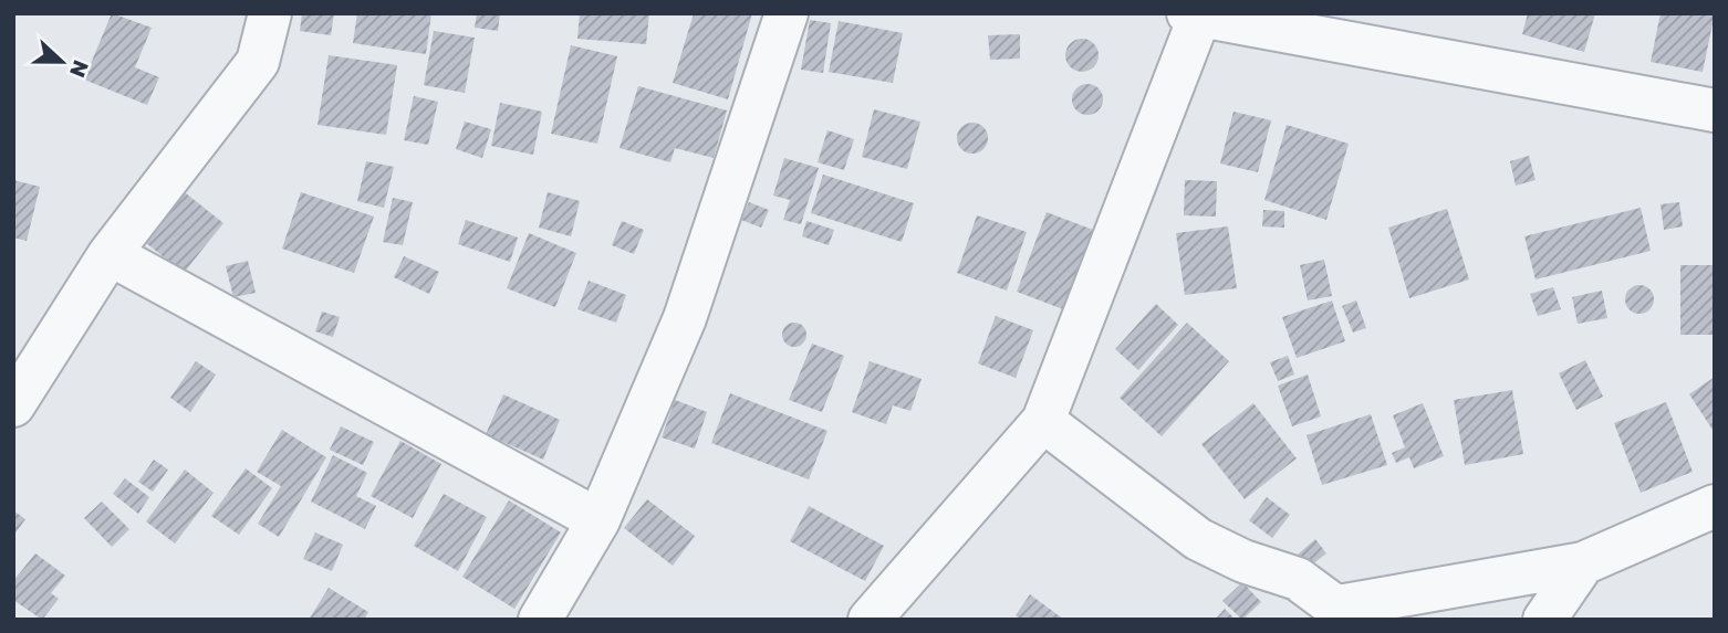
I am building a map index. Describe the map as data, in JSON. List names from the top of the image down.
{
  "north": "right"
}
